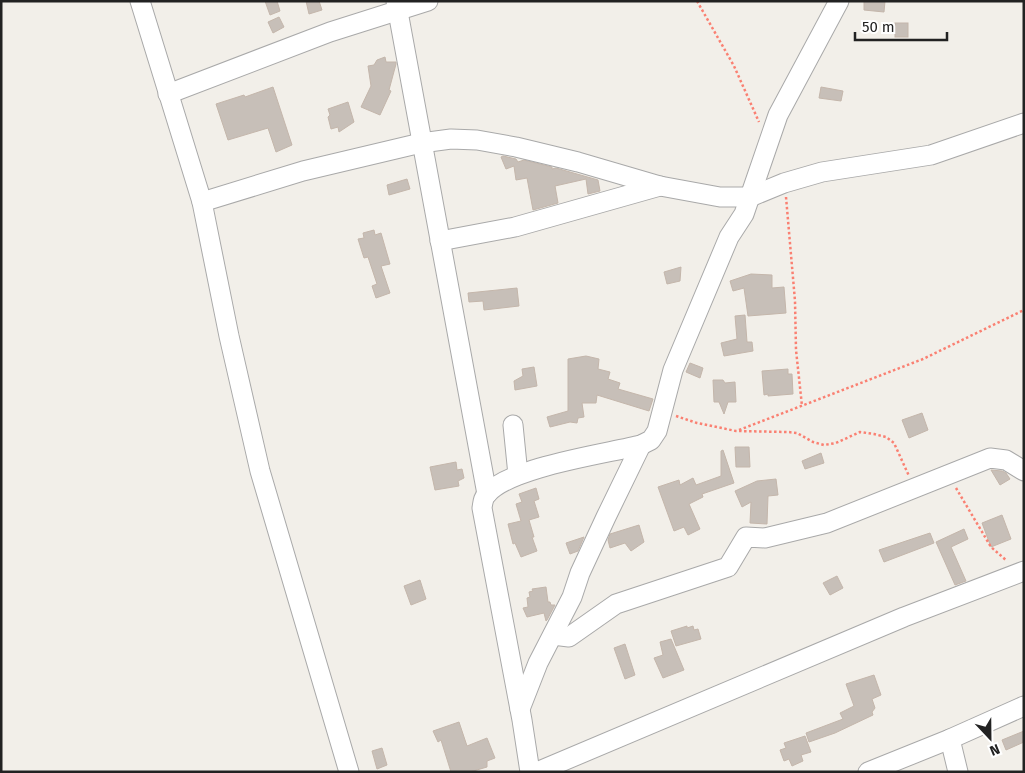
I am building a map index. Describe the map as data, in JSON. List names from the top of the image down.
{
  "scale_bar": "50 m",
  "north": "bottom"
}
